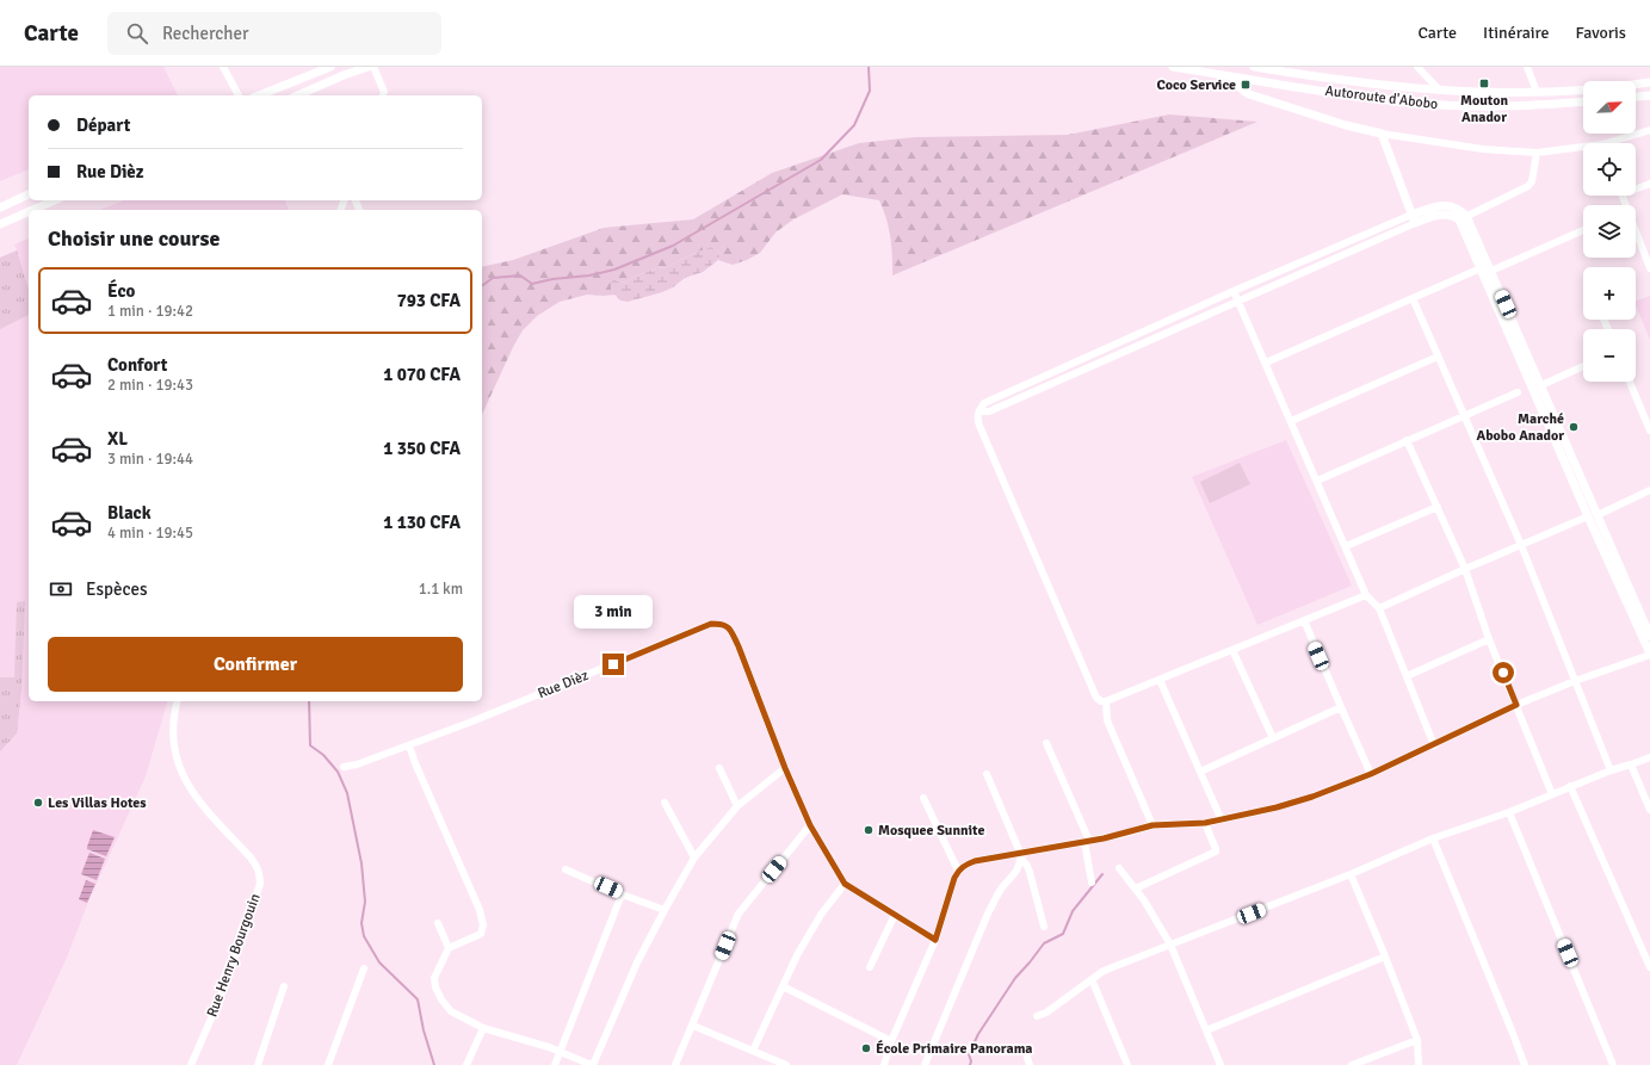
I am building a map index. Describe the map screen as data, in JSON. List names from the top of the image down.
{
  "streets": {
    "main road": ["Autoroute d'Abobo"],
    "street": ["Rue Dièz", "Rue Henry Bourgouin"]
  },
  "places": {
    "transit": ["Mouton Anador", "Coco Service"],
    "other": [
      "Marché Abobo Anador",
      "Les Villas Hotes",
      "Mosquee Sunnite",
      "École Primaire Panorama"
    ]
  },
  "north": "top right",
  "page": {
    "header": "Carte",
    "search": "Rechercher",
    "nav": ["Carte", "Itinéraire", "Favoris"],
    "map_buttons": ["+", "−"],
    "banner": ["Départ", "Rue Dièz"],
    "heading": "Choisir une course",
    "list": [
      {
        "name": "Éco",
        "note": "1 min · 19:42",
        "value": "793 CFA"
      },
      {
        "name": "Confort",
        "note": "2 min · 19:43",
        "value": "1 070 CFA"
      },
      {
        "name": "XL",
        "note": "3 min · 19:44",
        "value": "1 350 CFA"
      },
      {
        "name": "Black",
        "note": "4 min · 19:45",
        "value": "1 130 CFA"
      }
    ],
    "pay": ["Espèces", "1.1 km"],
    "bubble": "3 min",
    "buttons": "Confirmer"
  }
}
